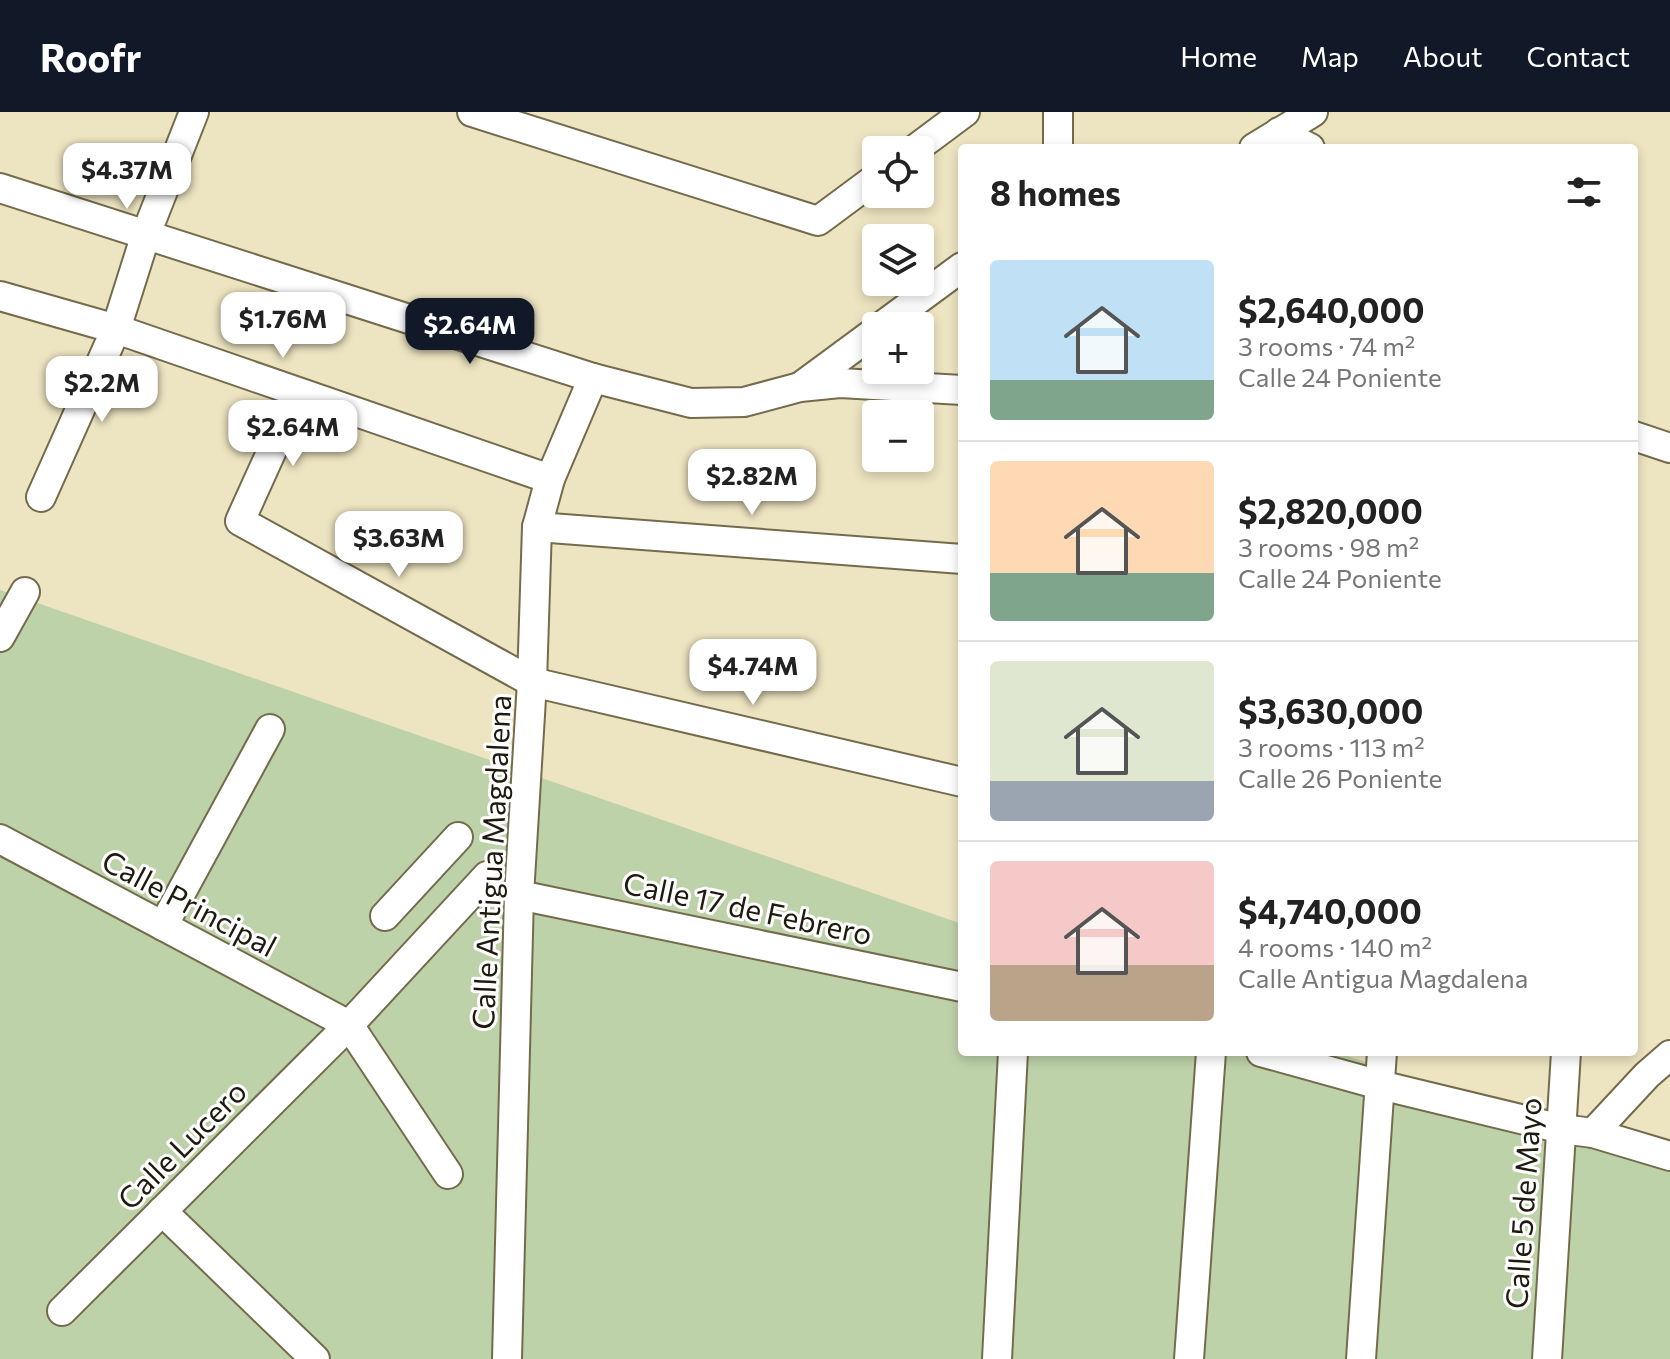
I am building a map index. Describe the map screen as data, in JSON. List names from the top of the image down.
{
  "streets": {
    "street": [
      "Calle Antigua Magdalena",
      "Calle Principal",
      "Calle 17 de Febrero",
      "Calle Lucero",
      "Calle 5 de Mayo"
    ]
  },
  "crossings": [
    ["Calle Antigua Magdalena", "Calle 17 de Febrero"],
    ["Calle Principal", "Calle Lucero"]
  ],
  "page": {
    "header": "Roofr",
    "nav": [
      "Home",
      "Map",
      "About",
      "Contact"
    ],
    "map_buttons": ["+", "−"],
    "price": [
      "$4.37M",
      "$1.76M",
      "$2.64M",
      "$2.2M",
      "$2.64M",
      "$2.82M",
      "$3.63M",
      "$4.74M"
    ],
    "heading": "8 homes",
    "list": [
      {
        "name": "$2,640,000",
        "note": "3 rooms · 74 m² · Calle 24 Poniente"
      },
      {
        "name": "$2,820,000",
        "note": "3 rooms · 98 m² · Calle 24 Poniente"
      },
      {
        "name": "$3,630,000",
        "note": "3 rooms · 113 m² · Calle 26 Poniente"
      },
      {
        "name": "$4,740,000",
        "note": "4 rooms · 140 m² · Calle Antigua Magdalena"
      }
    ]
  }
}
